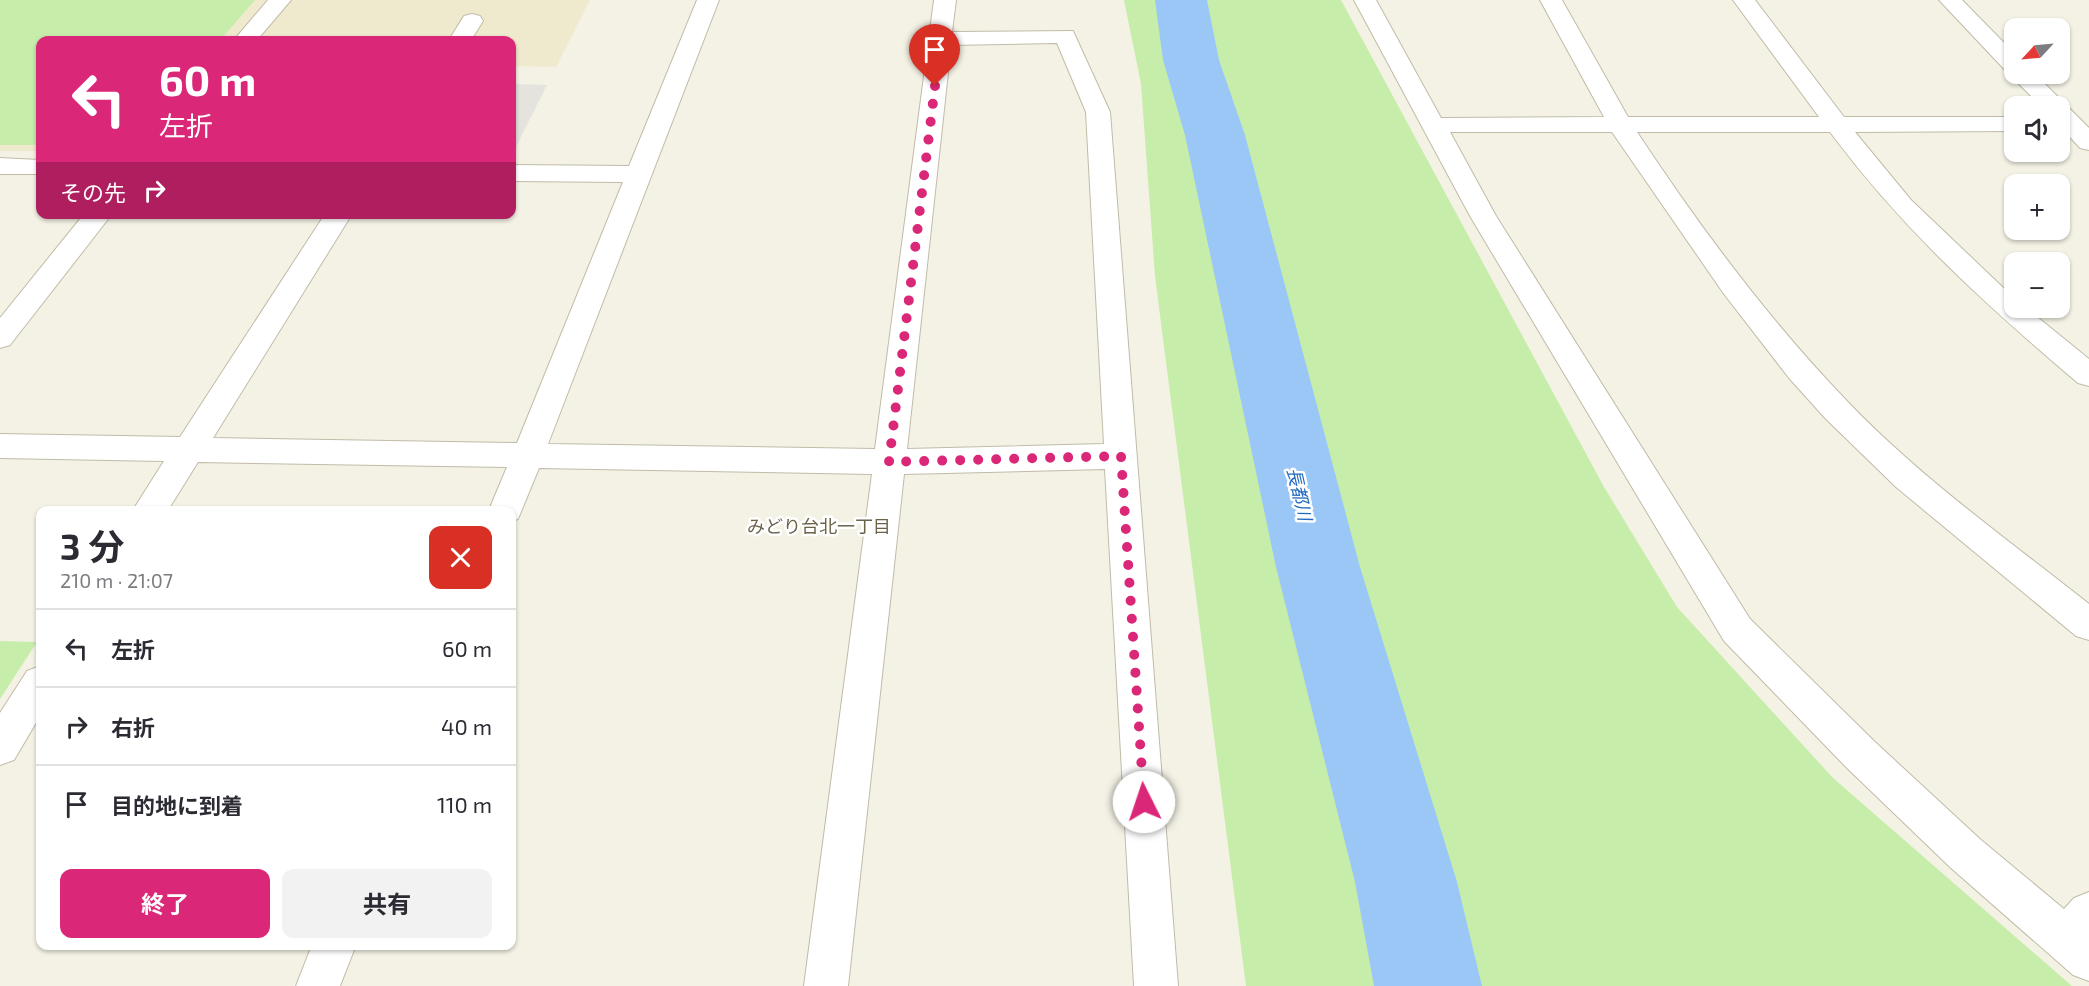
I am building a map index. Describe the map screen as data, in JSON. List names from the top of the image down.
{
  "districts": ["みどり台北一丁目"],
  "water": ["長都川"],
  "north": "bottom left",
  "page": {
    "map_buttons": ["+", "−"],
    "turn": ["60 m", "左折"],
    "then": "その先",
    "heading": ["3 分", "210 m · 21:07"],
    "list": [
      {
        "name": "左折",
        "value": "60 m"
      },
      {
        "name": "右折",
        "value": "40 m"
      },
      {
        "name": "目的地に到着",
        "value": "110 m"
      }
    ],
    "buttons": ["終了", "共有"]
  }
}
